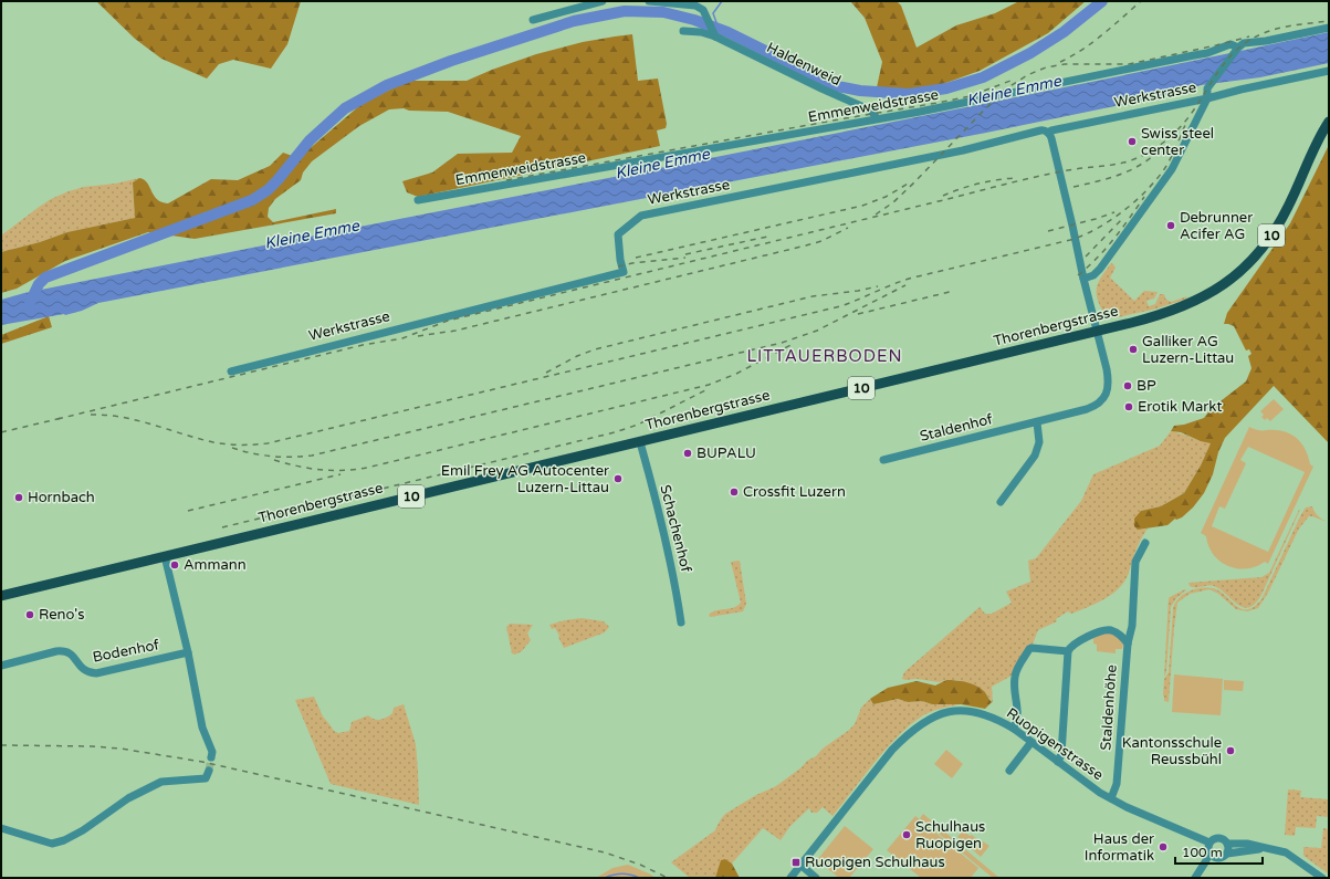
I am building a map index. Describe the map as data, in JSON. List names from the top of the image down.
{
  "streets": {
    "main road": ["10", "Thorenbergstrasse"],
    "street": [
      "Haldenweid",
      "Werkstrasse",
      "Emmenweidstrasse",
      "Staldenhof",
      "Schachenhof",
      "Bodenhof",
      "Staldenhöhe",
      "Ruopigenstrasse"
    ]
  },
  "crossings": [
    ["Haldenweid", "Emmenweidstrasse"],
    ["Thorenbergstrasse", "Staldenhof"],
    ["Thorenbergstrasse", "Schachenhof"],
    ["Staldenhöhe", "Ruopigenstrasse"]
  ],
  "districts": ["LITTAUERBODEN"],
  "water": ["Kleine Emme"],
  "places": {
    "other": [
      "Swiss steel center",
      "Debrunner Acifer AG",
      "Galliker AG Luzern-Littau",
      "BP",
      "Erotik Markt",
      "BUPALU",
      "Emil Frey AG Autocenter Luzern-Littau",
      "Crossfit Luzern",
      "Hornbach",
      "Ammann",
      "Reno's",
      "Kantonsschule Reussbühl",
      "Schulhaus Ruopigen",
      "Haus der Informatik"
    ],
    "transit": ["Ruopigen Schulhaus"]
  },
  "scale_bar": "100 m"
}
